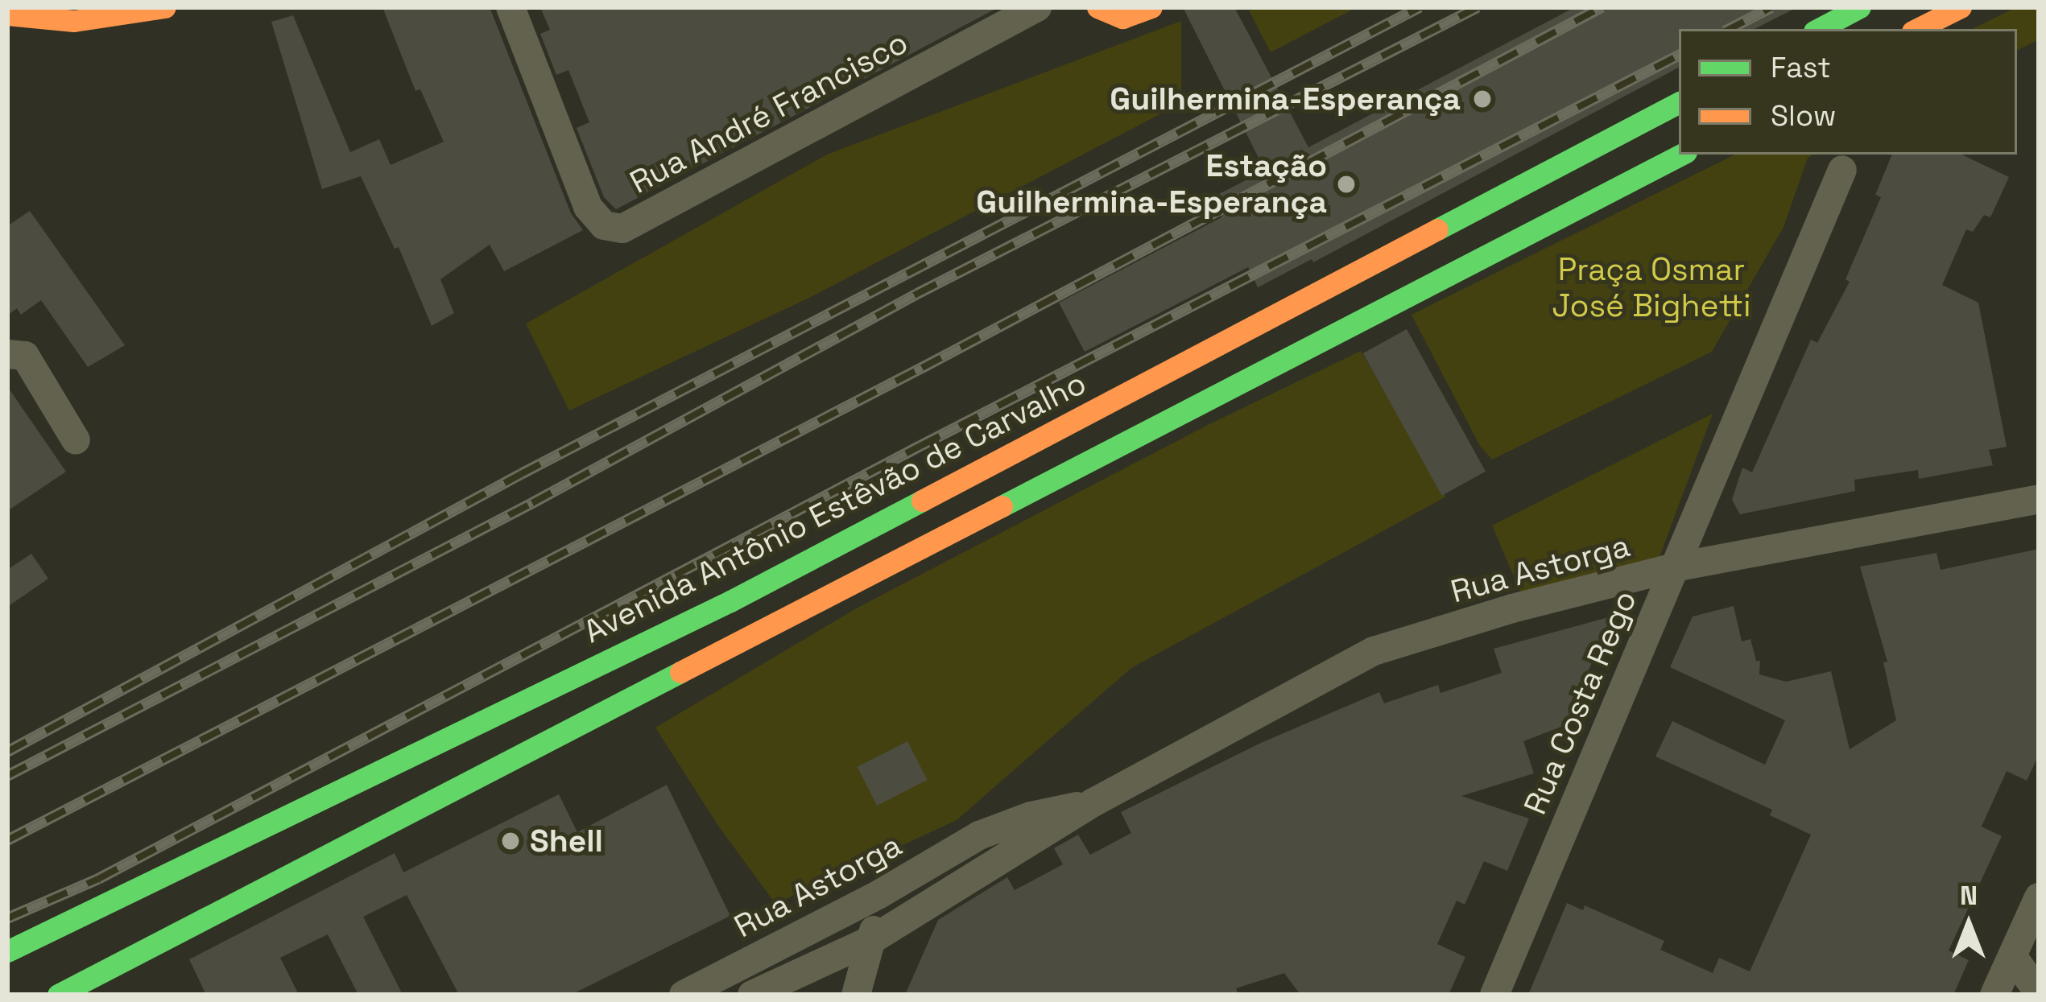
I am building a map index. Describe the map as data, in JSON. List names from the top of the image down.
{
  "streets": {
    "main road": ["Avenida Antônio Estêvão de Carvalho"],
    "street": ["Rua André Francisco", "Rua Astorga", "Rua Costa Rego"]
  },
  "crossings": [
    ["Rua Astorga", "Rua Costa Rego"]
  ],
  "parks": ["Praça Osmar José Bighetti"],
  "places": ["Guilhermina-Esperança", "Estação Guilhermina-Esperança", "Shell"],
  "legend": ["Fast", "Slow"],
  "north": "top"
}
